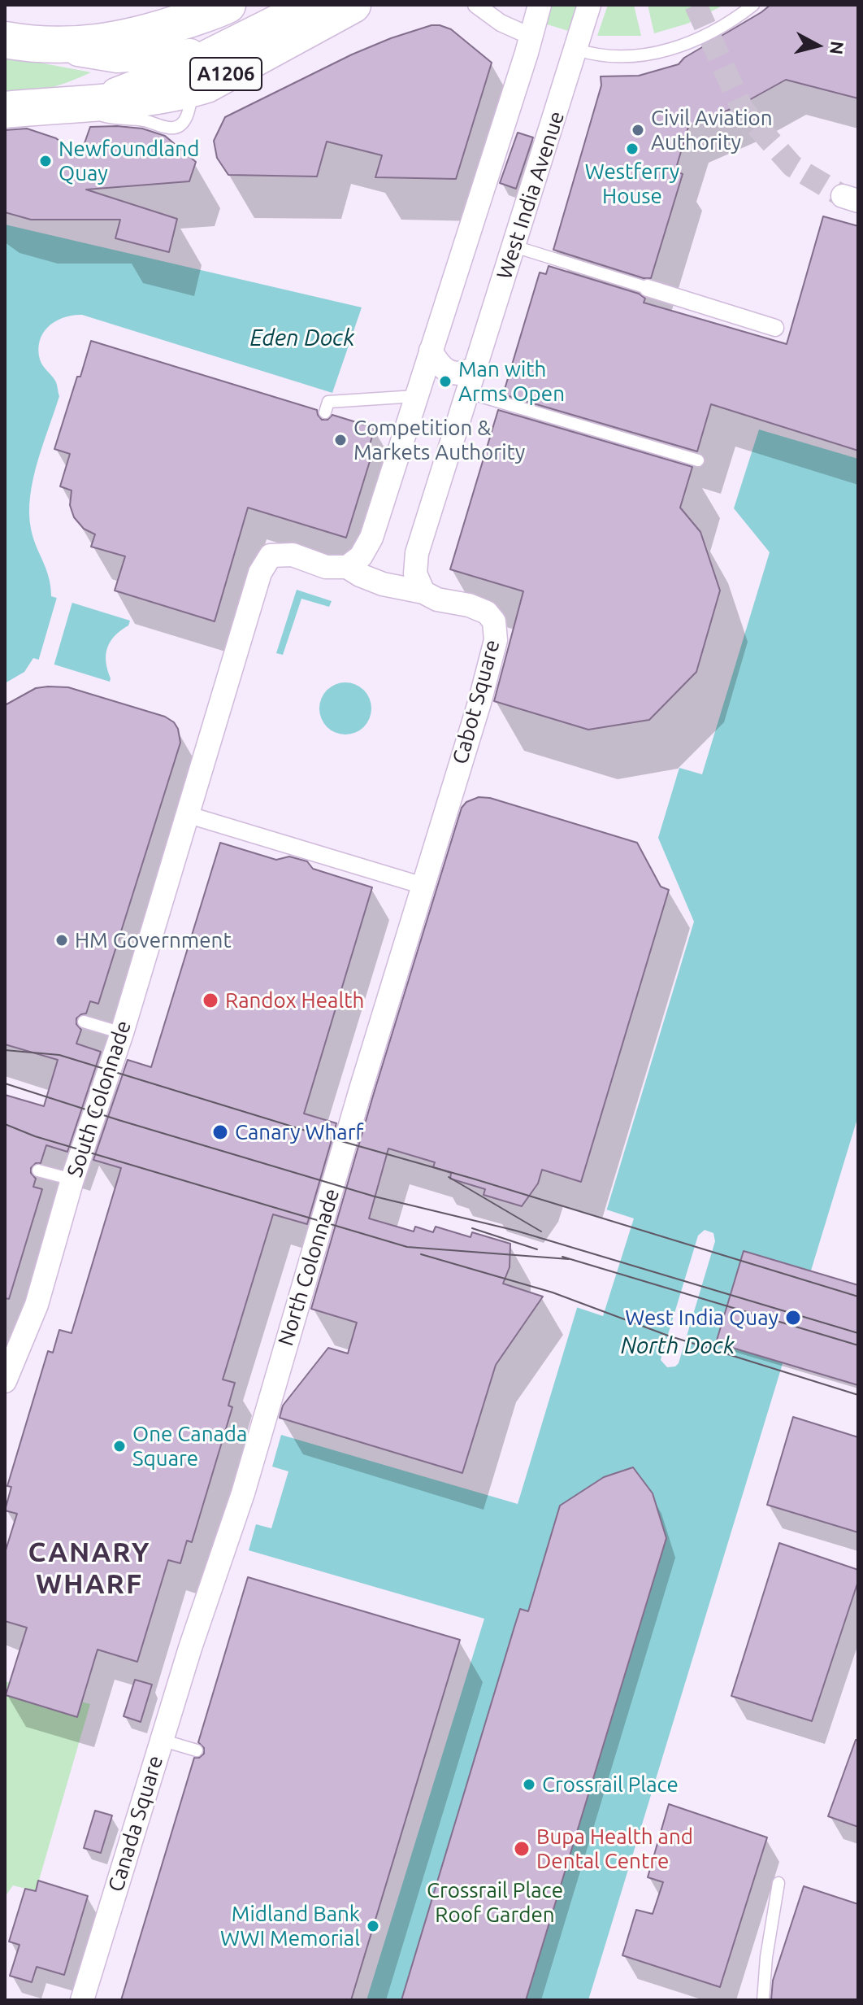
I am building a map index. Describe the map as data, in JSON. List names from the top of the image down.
{
  "streets": {
    "main road": ["A1206"],
    "street": [
      "West India Avenue",
      "Cabot Square",
      "South Colonnade",
      "North Colonnade",
      "Canada Square"
    ]
  },
  "crossings": [
    ["West India Avenue", "Cabot Square"],
    ["Cabot Square", "South Colonnade"],
    ["Cabot Square", "North Colonnade"],
    ["North Colonnade", "Canada Square"]
  ],
  "districts": ["CANARY WHARF"],
  "water": ["Eden Dock", "North Dock"],
  "parks": ["Crossrail Place Roof Garden"],
  "places": [
    "Civil Aviation Authority",
    "Westferry House",
    "Newfoundland Quay",
    "Man with Arms Open",
    "Competition & Markets Authority",
    "HM Government",
    "Randox Health",
    "Canary Wharf",
    "West India Quay",
    "One Canada Square",
    "Crossrail Place",
    "Bupa Health and Dental Centre",
    "Midland Bank WWI Memorial"
  ],
  "north": "right"
}
